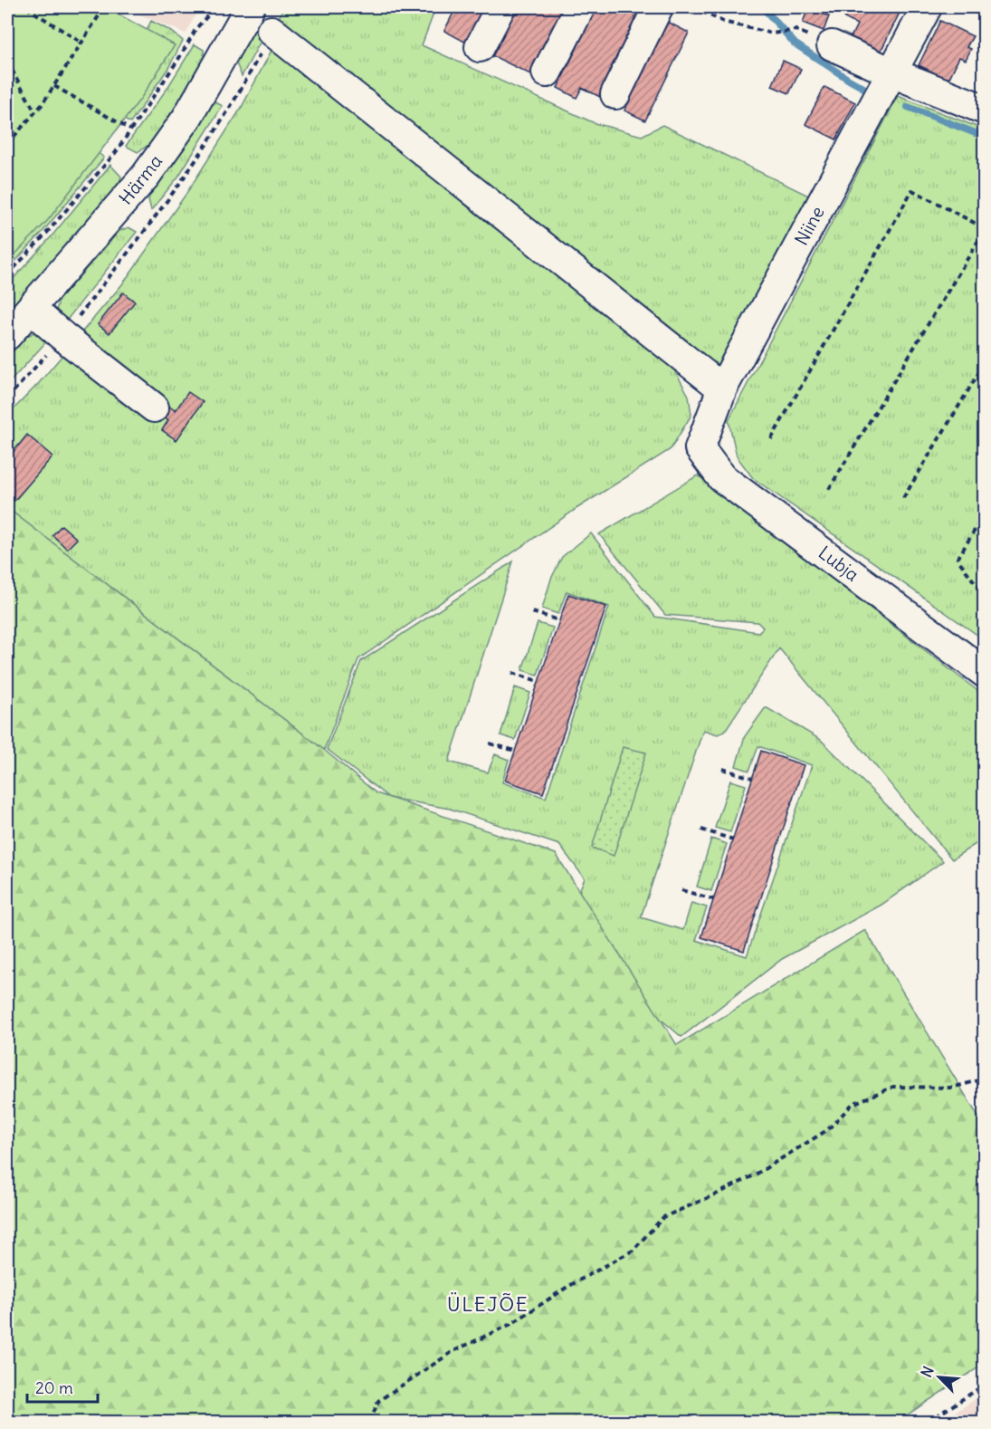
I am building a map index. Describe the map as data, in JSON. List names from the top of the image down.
{
  "streets": {
    "street": ["Härma", "Niine", "Lubja"]
  },
  "crossings": [
    ["Niine", "Lubja"]
  ],
  "districts": ["ÜLEJÕE"],
  "scale_bar": "20 m",
  "north": "top left"
}
